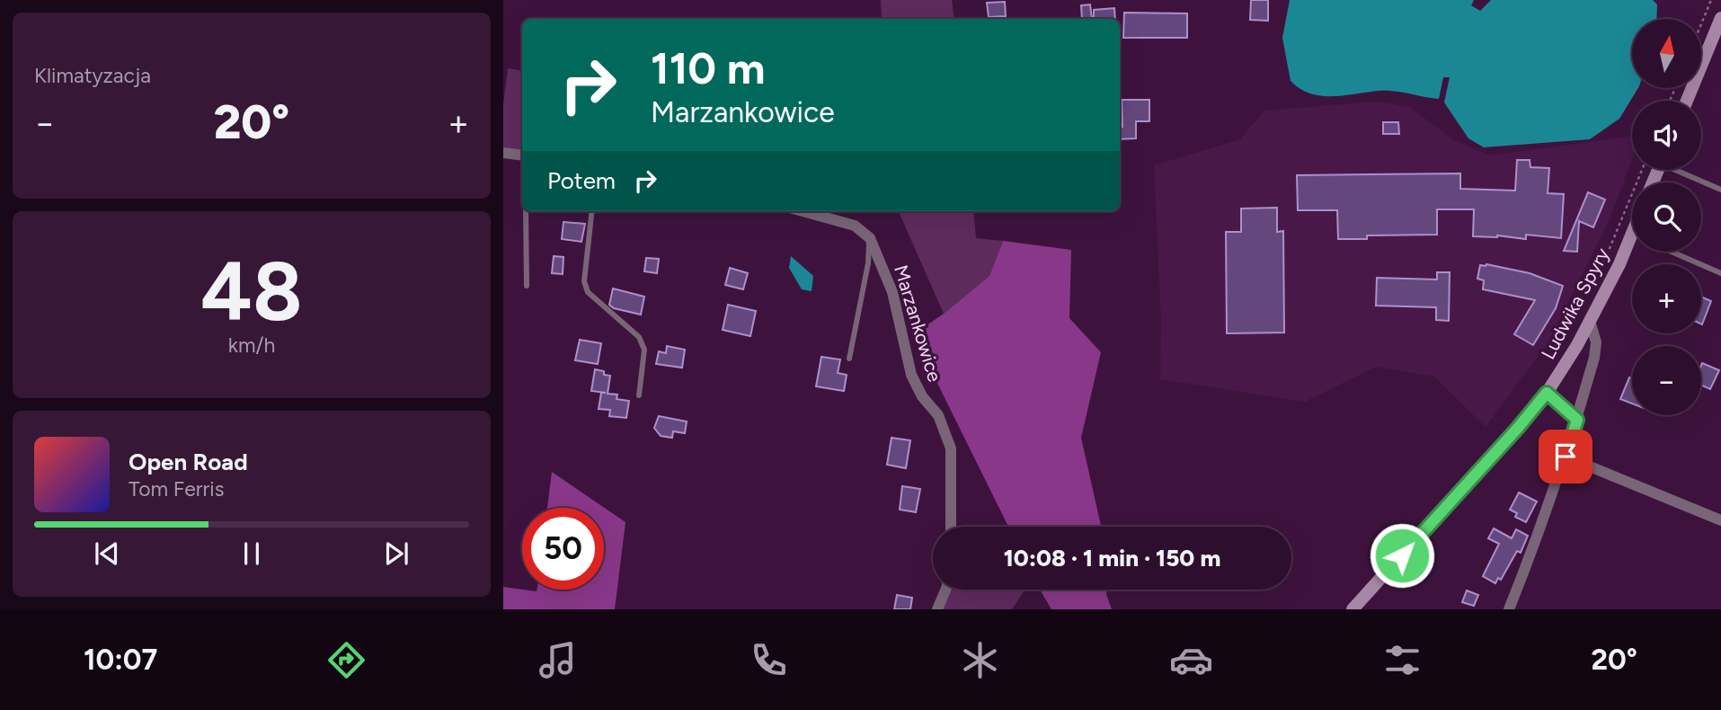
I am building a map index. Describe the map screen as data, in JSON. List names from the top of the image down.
{
  "streets": {
    "main road": ["Ludwika Spyry"],
    "street": ["Marzankowice"]
  },
  "north": "top",
  "page": {
    "tile": [
      "Klimatyzacja",
      ["48", "km/h"]
    ],
    "map_buttons": ["+", "−"],
    "turn": ["110 m", "Marzankowice"],
    "heat": ["−", "20°", "+"],
    "then": "Potem",
    "song": ["Open Road", "Tom Ferris"],
    "limit": "50",
    "trip": "10:08 · 1 min · 150 m",
    "tabs": ["10:07", "20°"]
  }
}
